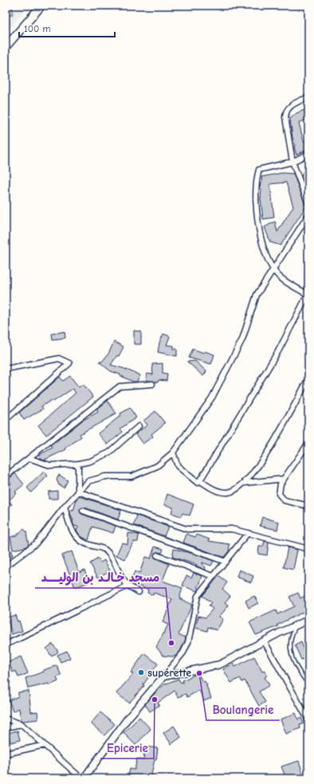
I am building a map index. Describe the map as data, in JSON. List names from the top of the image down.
{
  "places": [
    "مسجد خـالـد بن الوليــــد",
    "supérette",
    "Boulangerie",
    "Epicerie"
  ],
  "scale_bar": "100 m"
}
